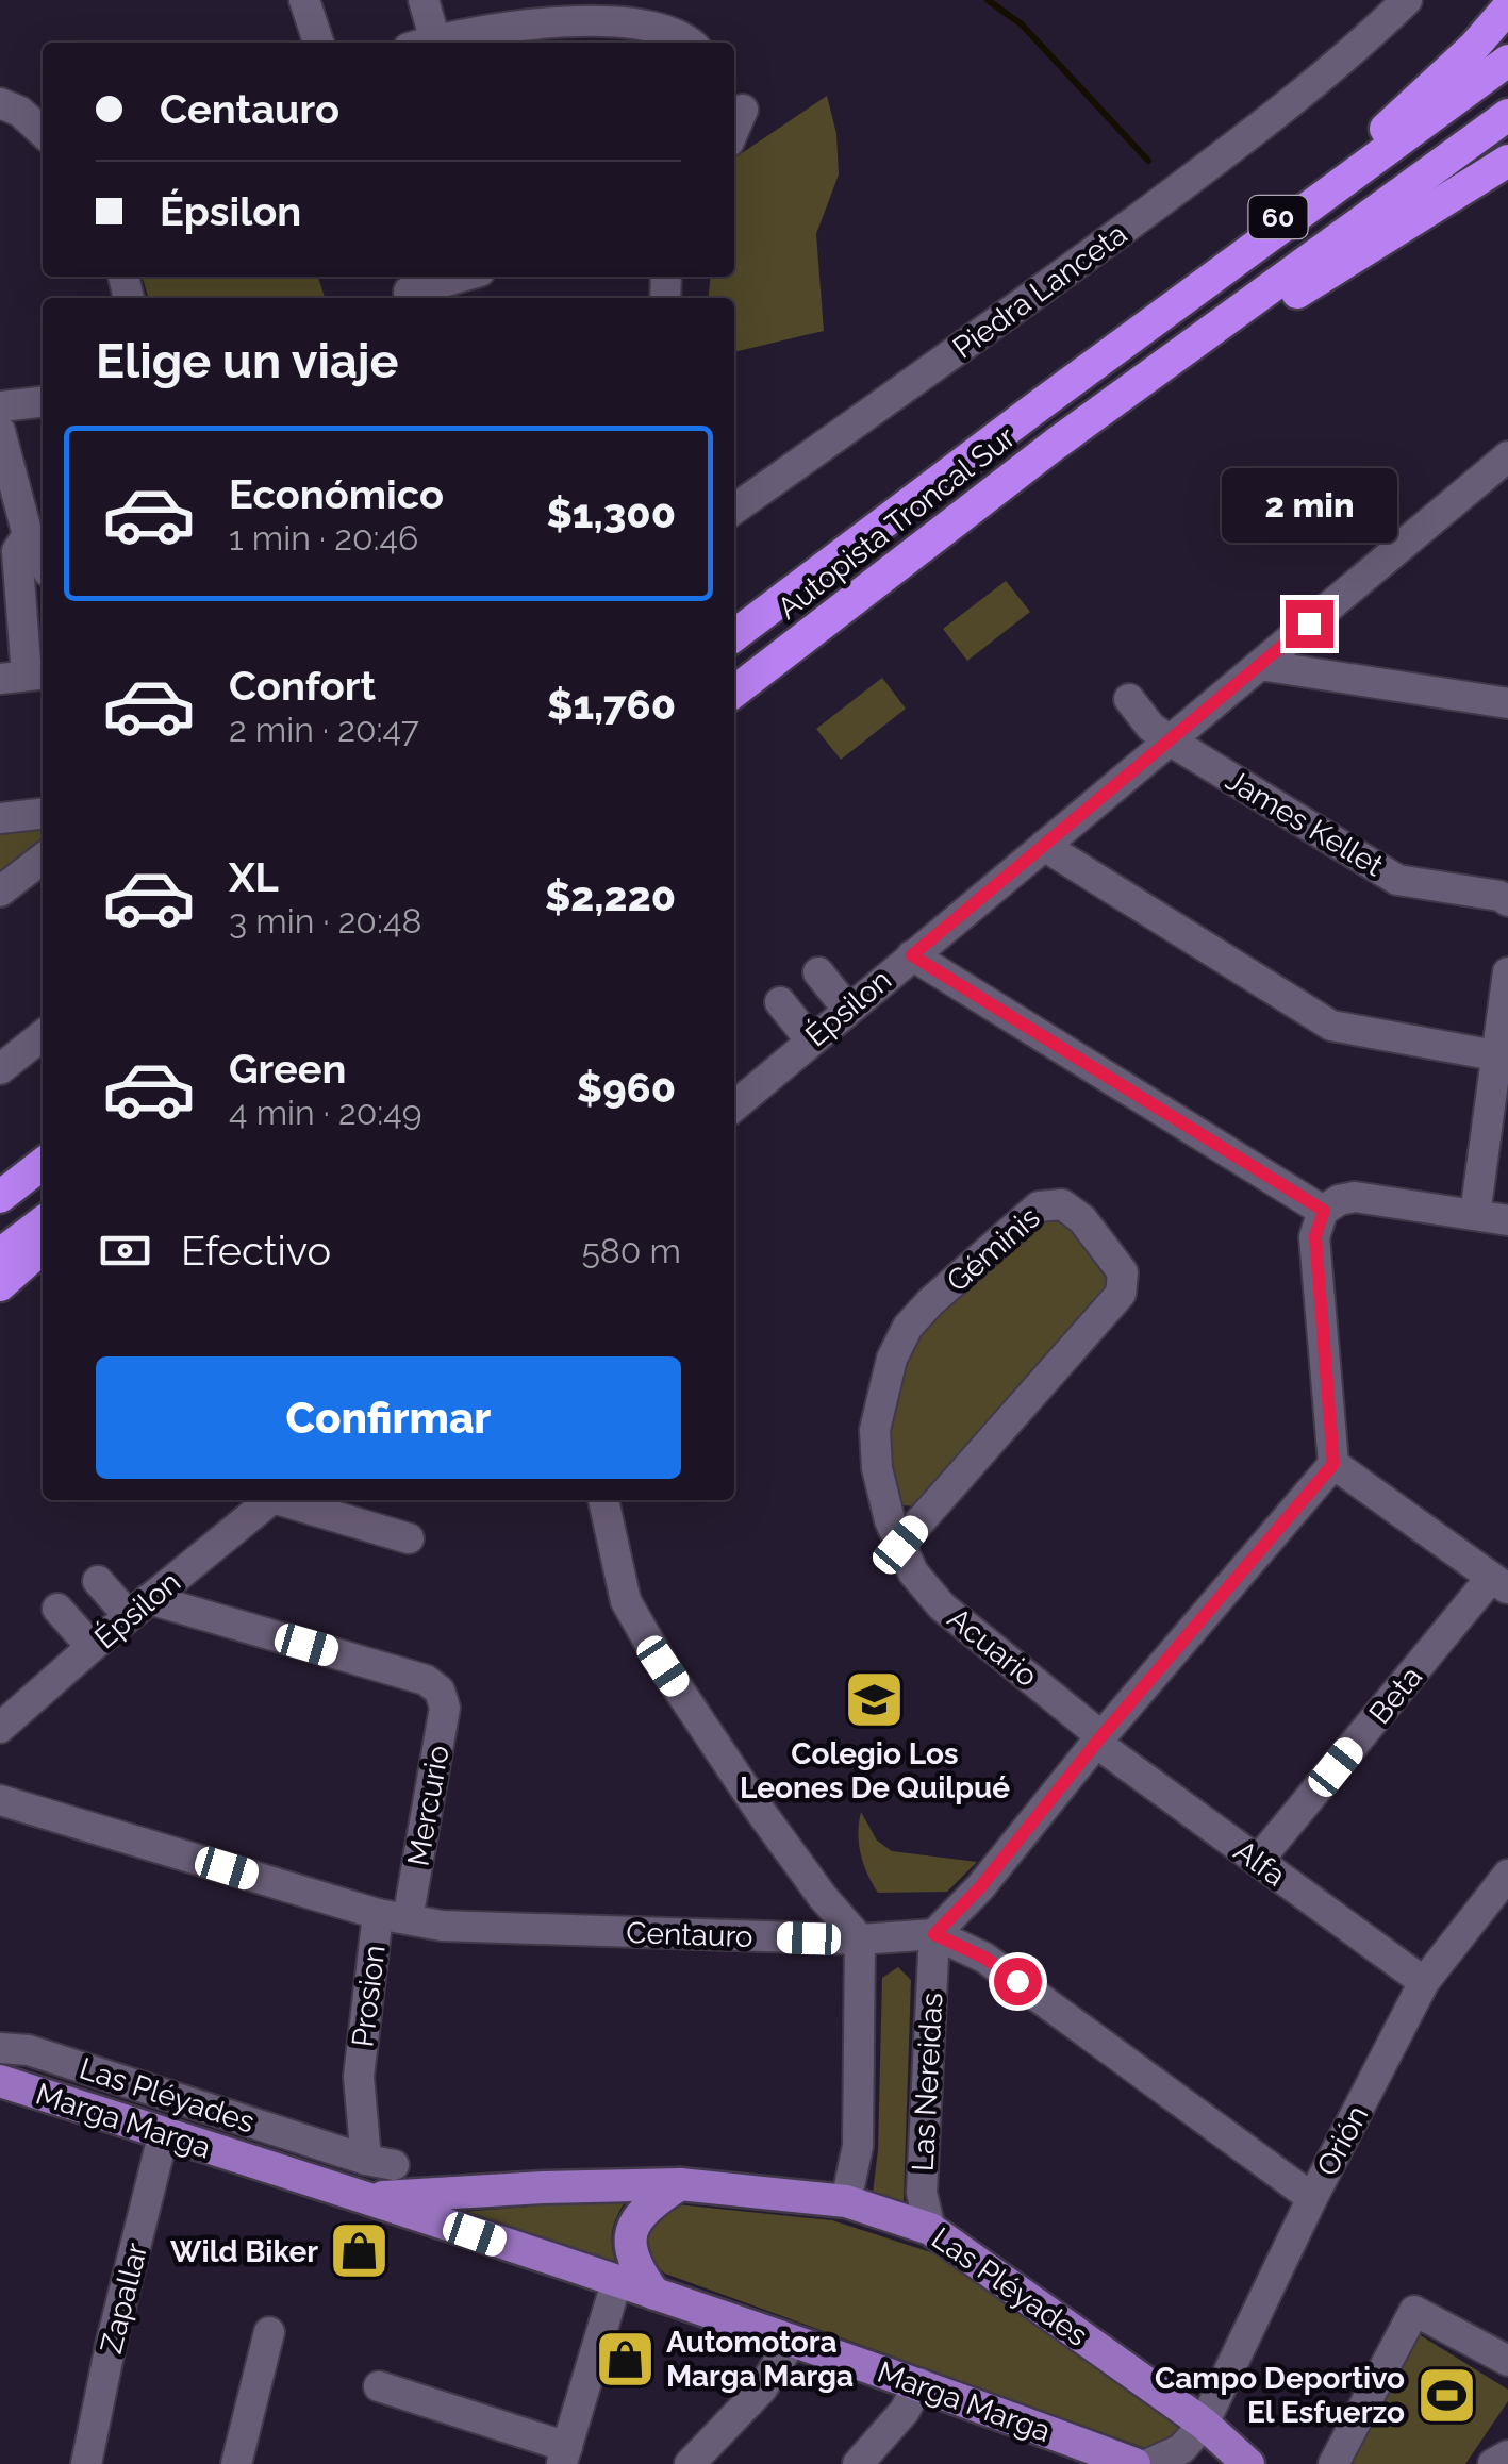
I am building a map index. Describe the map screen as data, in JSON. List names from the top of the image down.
{
  "streets": {
    "highway": ["60", "Autopista Troncal Sur"],
    "main road": ["Las Pléyades", "Marga Marga"],
    "street": [
      "Piedra Lanceta",
      "James Kellet",
      "Épsilon",
      "Géminis",
      "Acuario",
      "Beta",
      "Mercurio",
      "Alfa",
      "Centauro",
      "Prosion",
      "Las Nereidas",
      "Orión",
      "Zapallar"
    ]
  },
  "crossings": [
    ["James Kellet", "Épsilon"],
    ["Épsilon", "Mercurio"],
    ["Géminis", "Acuario"],
    ["Acuario", "Alfa"],
    ["Beta", "Alfa"],
    ["Mercurio", "Centauro"],
    ["Alfa", "Orión"],
    ["Centauro", "Prosion"],
    ["Centauro", "Las Nereidas"],
    ["Centauro", "Orión"],
    ["Prosion", "Las Pléyades"],
    ["Las Nereidas", "Las Pléyades"],
    ["Las Pléyades", "Marga Marga"],
    ["Las Pléyades", "Orión"],
    ["Marga Marga", "Zapallar"]
  ],
  "places": {
    "school or university": ["Colegio Los Leones De Quilpué"],
    "shop": ["Wild Biker", "Automotora Marga Marga"],
    "sports": ["Campo Deportivo El Esfuerzo"]
  },
  "page": {
    "banner": ["Centauro", "Épsilon"],
    "heading": "Elige un viaje",
    "list": [
      {
        "name": "Económico",
        "note": "1 min · 20:46",
        "value": "$1,300"
      },
      {
        "name": "Confort",
        "note": "2 min · 20:47",
        "value": "$1,760"
      },
      {
        "name": "XL",
        "note": "3 min · 20:48",
        "value": "$2,220"
      },
      {
        "name": "Green",
        "note": "4 min · 20:49",
        "value": "$960"
      }
    ],
    "bubble": "2 min",
    "pay": ["Efectivo", "580 m"],
    "buttons": "Confirmar"
  }
}
